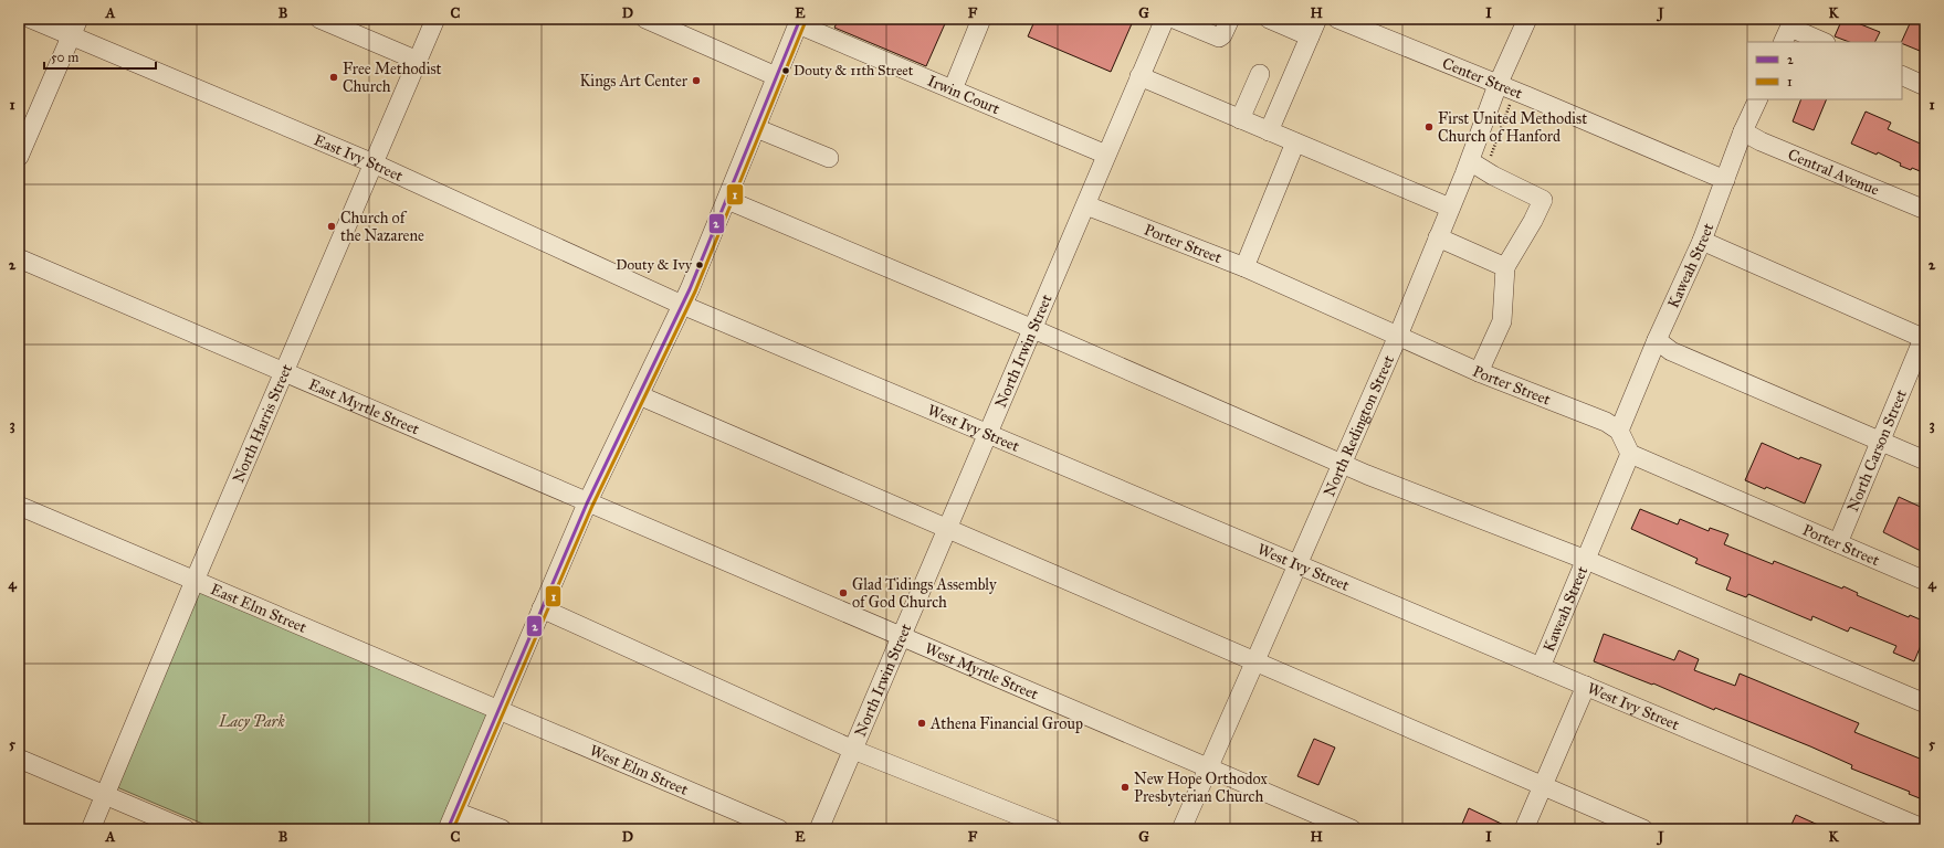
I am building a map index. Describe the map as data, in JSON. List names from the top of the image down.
{
  "streets": {
    "street": [
      "Center Street",
      "Irwin Court",
      "East Ivy Street",
      "Central Avenue",
      "Porter Street",
      "Kaweah Street",
      "North Irwin Street",
      "East Myrtle Street",
      "North Harris Street",
      "North Redington Street",
      "West Ivy Street",
      "North Carson Street",
      "East Elm Street",
      "West Myrtle Street",
      "West Elm Street"
    ]
  },
  "crossings": [
    ["Center Street", "Kaweah Street"],
    ["Center Street", "North Redington Street"],
    ["Irwin Court", "North Irwin Street"],
    ["East Ivy Street", "North Harris Street"],
    ["East Ivy Street", "West Ivy Street"],
    ["Central Avenue", "Kaweah Street"],
    ["Porter Street", "Kaweah Street"],
    ["Porter Street", "North Irwin Street"],
    ["Porter Street", "North Redington Street"],
    ["Porter Street", "North Carson Street"],
    ["Kaweah Street", "West Ivy Street"],
    ["North Irwin Street", "West Ivy Street"],
    ["North Irwin Street", "West Myrtle Street"],
    ["East Myrtle Street", "North Harris Street"],
    ["East Myrtle Street", "West Myrtle Street"],
    ["North Harris Street", "East Elm Street"],
    ["North Redington Street", "West Ivy Street"],
    ["North Redington Street", "West Myrtle Street"],
    ["East Elm Street", "West Elm Street"]
  ],
  "parks": ["Lacy Park"],
  "places": [
    "Douty & 11th Street",
    "Free Methodist Church",
    "Kings Art Center",
    "First United Methodist Church of Hanford",
    "Church of the Nazarene",
    "Douty & Ivy",
    "Glad Tidings Assembly of God Church",
    "Athena Financial Group",
    "New Hope Orthodox Presbyterian Church"
  ],
  "lines": ["transit line 2", "transit line 1"],
  "legend": ["2", "1"],
  "scale_bar": "50 m",
  "grid": {
    "columns": [
      "A",
      "B",
      "C",
      "D",
      "E",
      "F",
      "G",
      "H",
      "I",
      "J",
      "K"
    ],
    "rows": [
      "1",
      "2",
      "3",
      "4",
      "5"
    ]
  }
}
